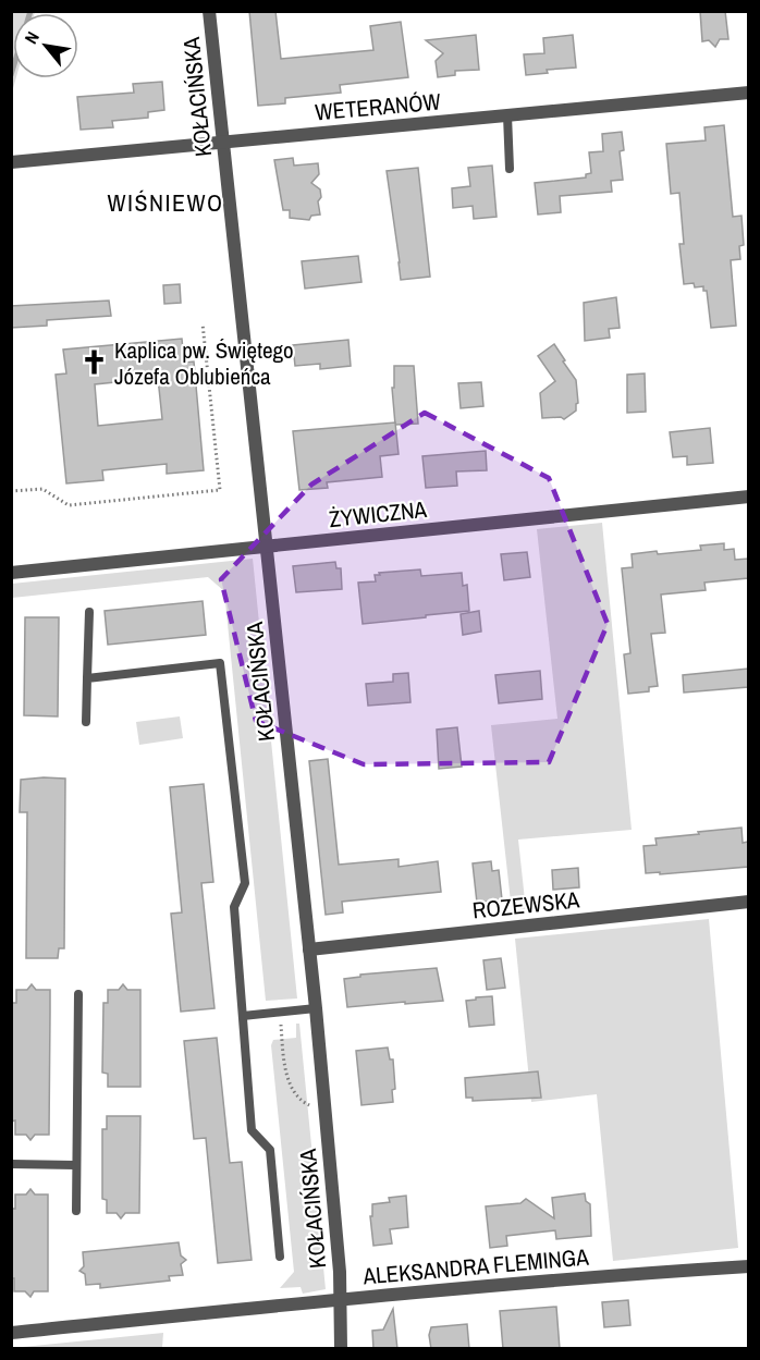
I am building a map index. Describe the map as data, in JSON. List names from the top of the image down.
{
  "streets": {
    "street": [
      "KOŁACIŃSKA",
      "WETERANÓW",
      "ŻYWICZNA",
      "ROZEWSKA",
      "ALEKSANDRA FLEMINGA"
    ]
  },
  "crossings": [
    ["KOŁACIŃSKA", "WETERANÓW"],
    ["KOŁACIŃSKA", "ŻYWICZNA"],
    ["KOŁACIŃSKA", "ROZEWSKA"],
    ["KOŁACIŃSKA", "ALEKSANDRA FLEMINGA"]
  ],
  "districts": ["WIŚNIEWO"],
  "places": {
    "church": ["Kaplica pw. Świętego Józefa Oblubieńca"]
  },
  "north": "top left"
}
